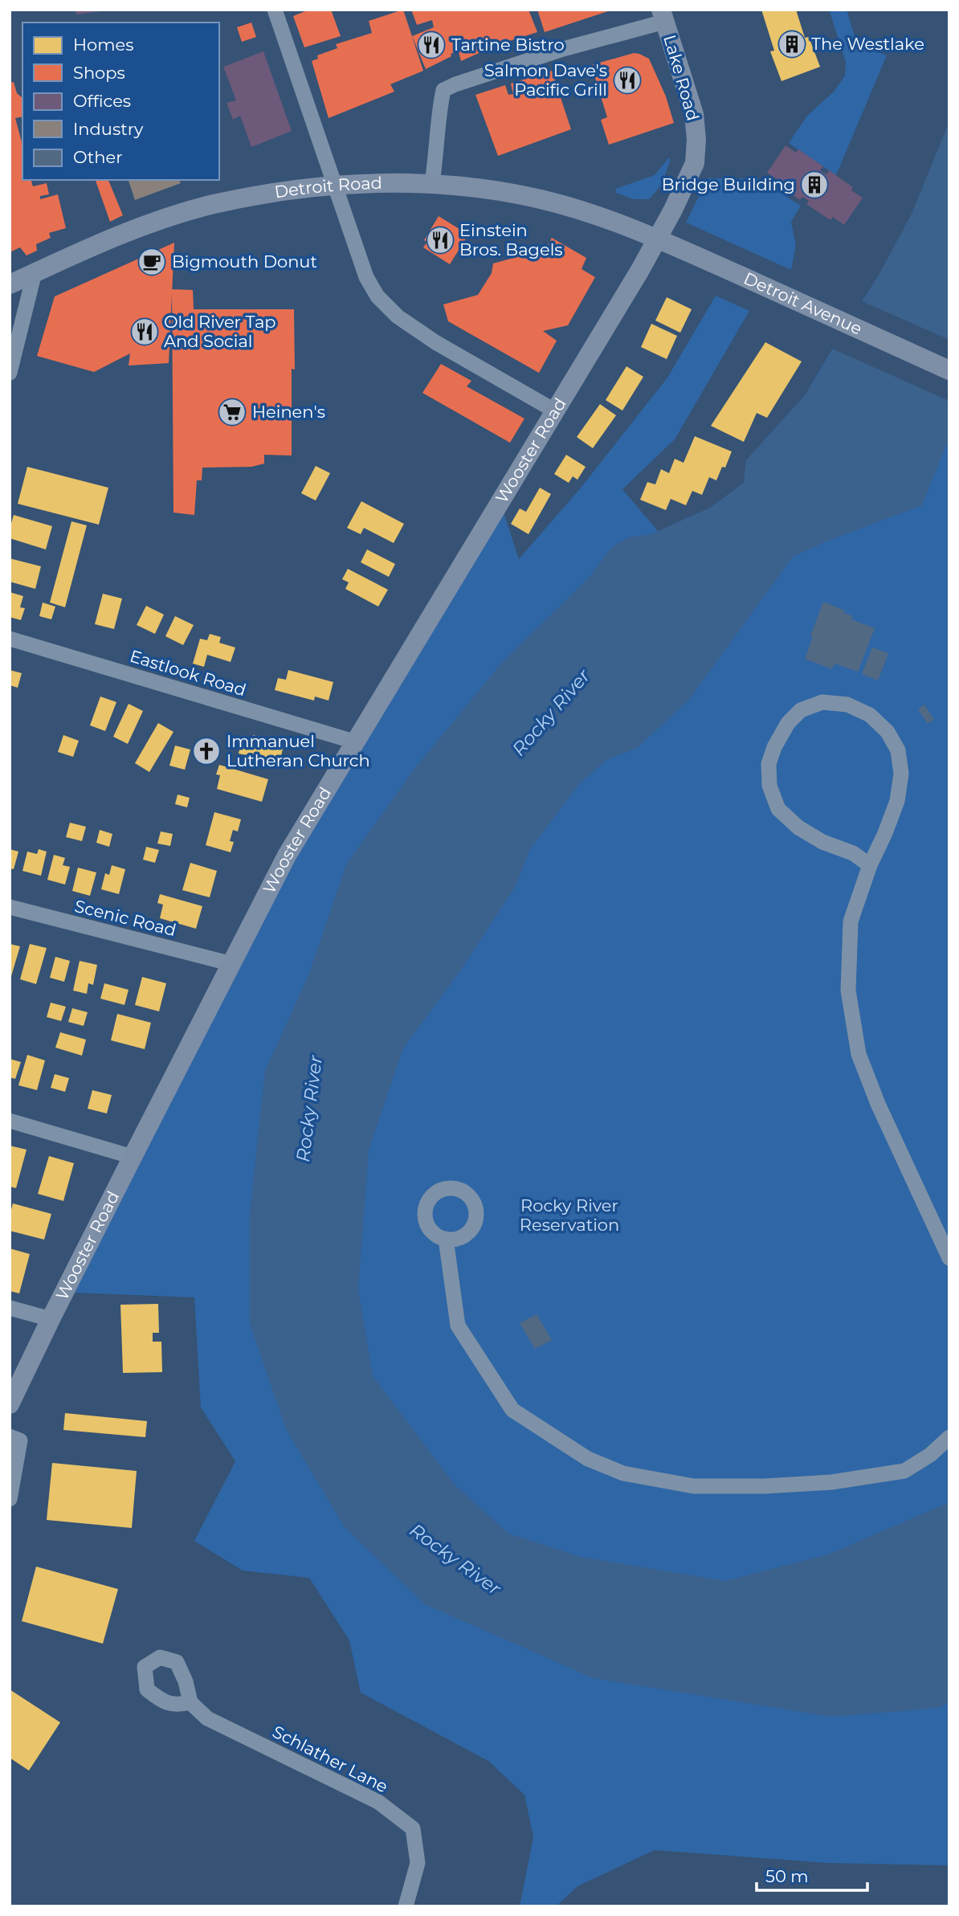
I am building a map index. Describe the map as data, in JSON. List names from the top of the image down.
{
  "streets": {
    "main road": [
      "Lake Road",
      "Detroit Road",
      "Detroit Avenue",
      "Wooster Road"
    ],
    "street": ["Eastlook Road", "Scenic Road", "Schlather Lane"]
  },
  "crossings": [
    ["Lake Road", "Detroit Road"],
    ["Lake Road", "Detroit Avenue"],
    ["Lake Road", "Wooster Road"],
    ["Detroit Road", "Detroit Avenue"],
    ["Detroit Road", "Wooster Road"],
    ["Detroit Avenue", "Wooster Road"],
    ["Wooster Road", "Eastlook Road"],
    ["Wooster Road", "Scenic Road"]
  ],
  "water": ["Rocky River"],
  "parks": ["Rocky River Reservation"],
  "places": {
    "building": ["The Westlake", "Bridge Building"],
    "restaurant": [
      "Tartine Bistro",
      "Salmon Dave's Pacific Grill",
      "Einstein Bros. Bagels",
      "Old River Tap And Social"
    ],
    "cafe": ["Bigmouth Donut"],
    "supermarket": ["Heinen's"],
    "church": ["Immanuel Lutheran Church"]
  },
  "legend": [
    "Homes",
    "Shops",
    "Offices",
    "Industry",
    "Other"
  ],
  "scale_bar": "50 m"
}
